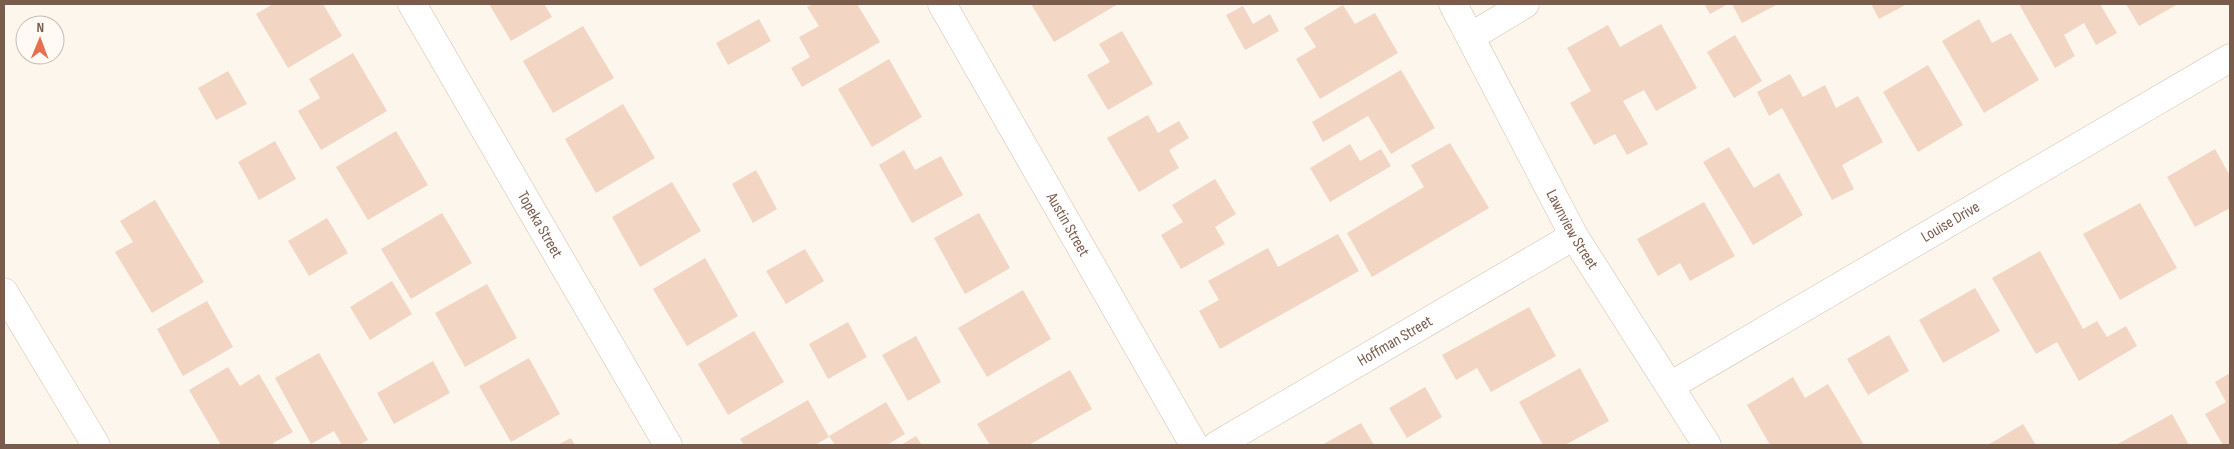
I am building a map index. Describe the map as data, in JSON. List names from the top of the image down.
{
  "streets": {
    "street": [
      "Louise Drive",
      "Topeka Street",
      "Austin Street",
      "Lawnview Street",
      "Hoffman Street"
    ]
  },
  "crossings": [
    ["Louise Drive", "Lawnview Street"],
    ["Lawnview Street", "Hoffman Street"]
  ],
  "north": "top"
}
